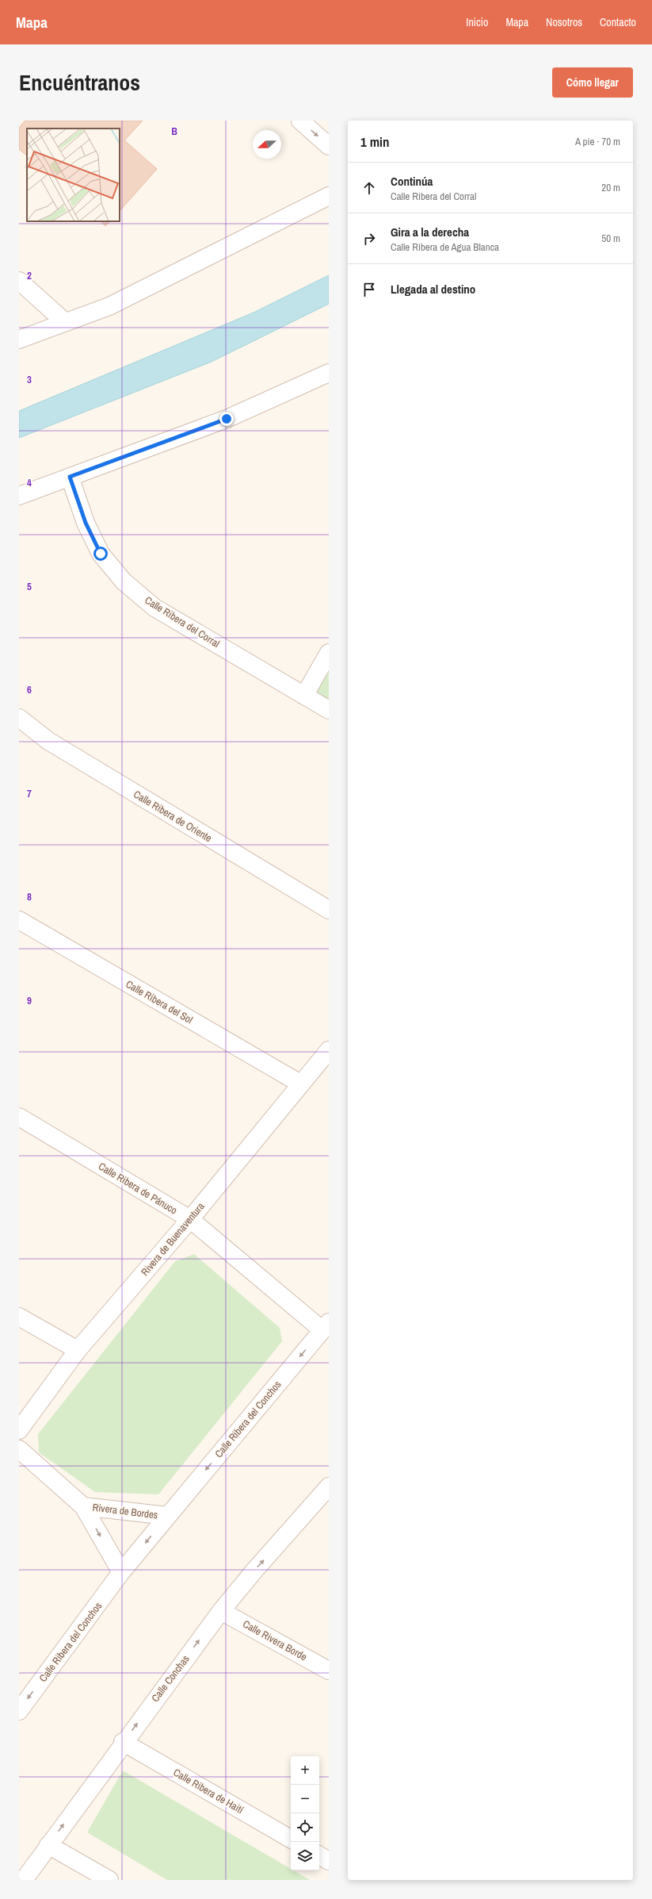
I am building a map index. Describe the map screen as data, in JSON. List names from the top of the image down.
{
  "streets": {
    "street": [
      "Calle Ribera del Corral",
      "Calle Ribera de Oriente",
      "Calle Ribera del Sol",
      "Calle Ribera de Pánuco",
      "Rivera de Buenaventura",
      "Calle Ribera del Conchos",
      "Rivera de Bordes",
      "Calle Rivera Borde",
      "Calle Conchas",
      "Calle Ribera de Haití"
    ]
  },
  "crossings": [
    ["Calle Ribera del Sol", "Rivera de Buenaventura"],
    ["Calle Ribera de Pánuco", "Rivera de Buenaventura"],
    ["Calle Ribera de Pánuco", "Calle Ribera del Conchos"],
    ["Calle Ribera del Conchos", "Rivera de Bordes"],
    ["Calle Rivera Borde", "Calle Conchas"],
    ["Calle Conchas", "Calle Ribera de Haití"]
  ],
  "one_way": ["Calle Ribera del Conchos", "Calle Conchas"],
  "north": "left",
  "page": {
    "header": "Mapa",
    "nav": [
      "Inicio",
      "Mapa",
      "Nosotros",
      "Contacto"
    ],
    "title": "Encuéntranos",
    "buttons": "Cómo llegar",
    "heading": ["1 min", "A pie · 70 m"],
    "list": [
      ["Continúa", "Calle Ribera del Corral", "20 m"],
      ["Gira a la derecha", "Calle Ribera de Agua Blanca", "50 m"],
      "Llegada al destino"
    ],
    "map_buttons": ["+", "−"]
  },
  "grid": {
    "columns": ["B"],
    "rows": [
      "2",
      "3",
      "4",
      "5",
      "6",
      "7",
      "8",
      "9"
    ]
  }
}
